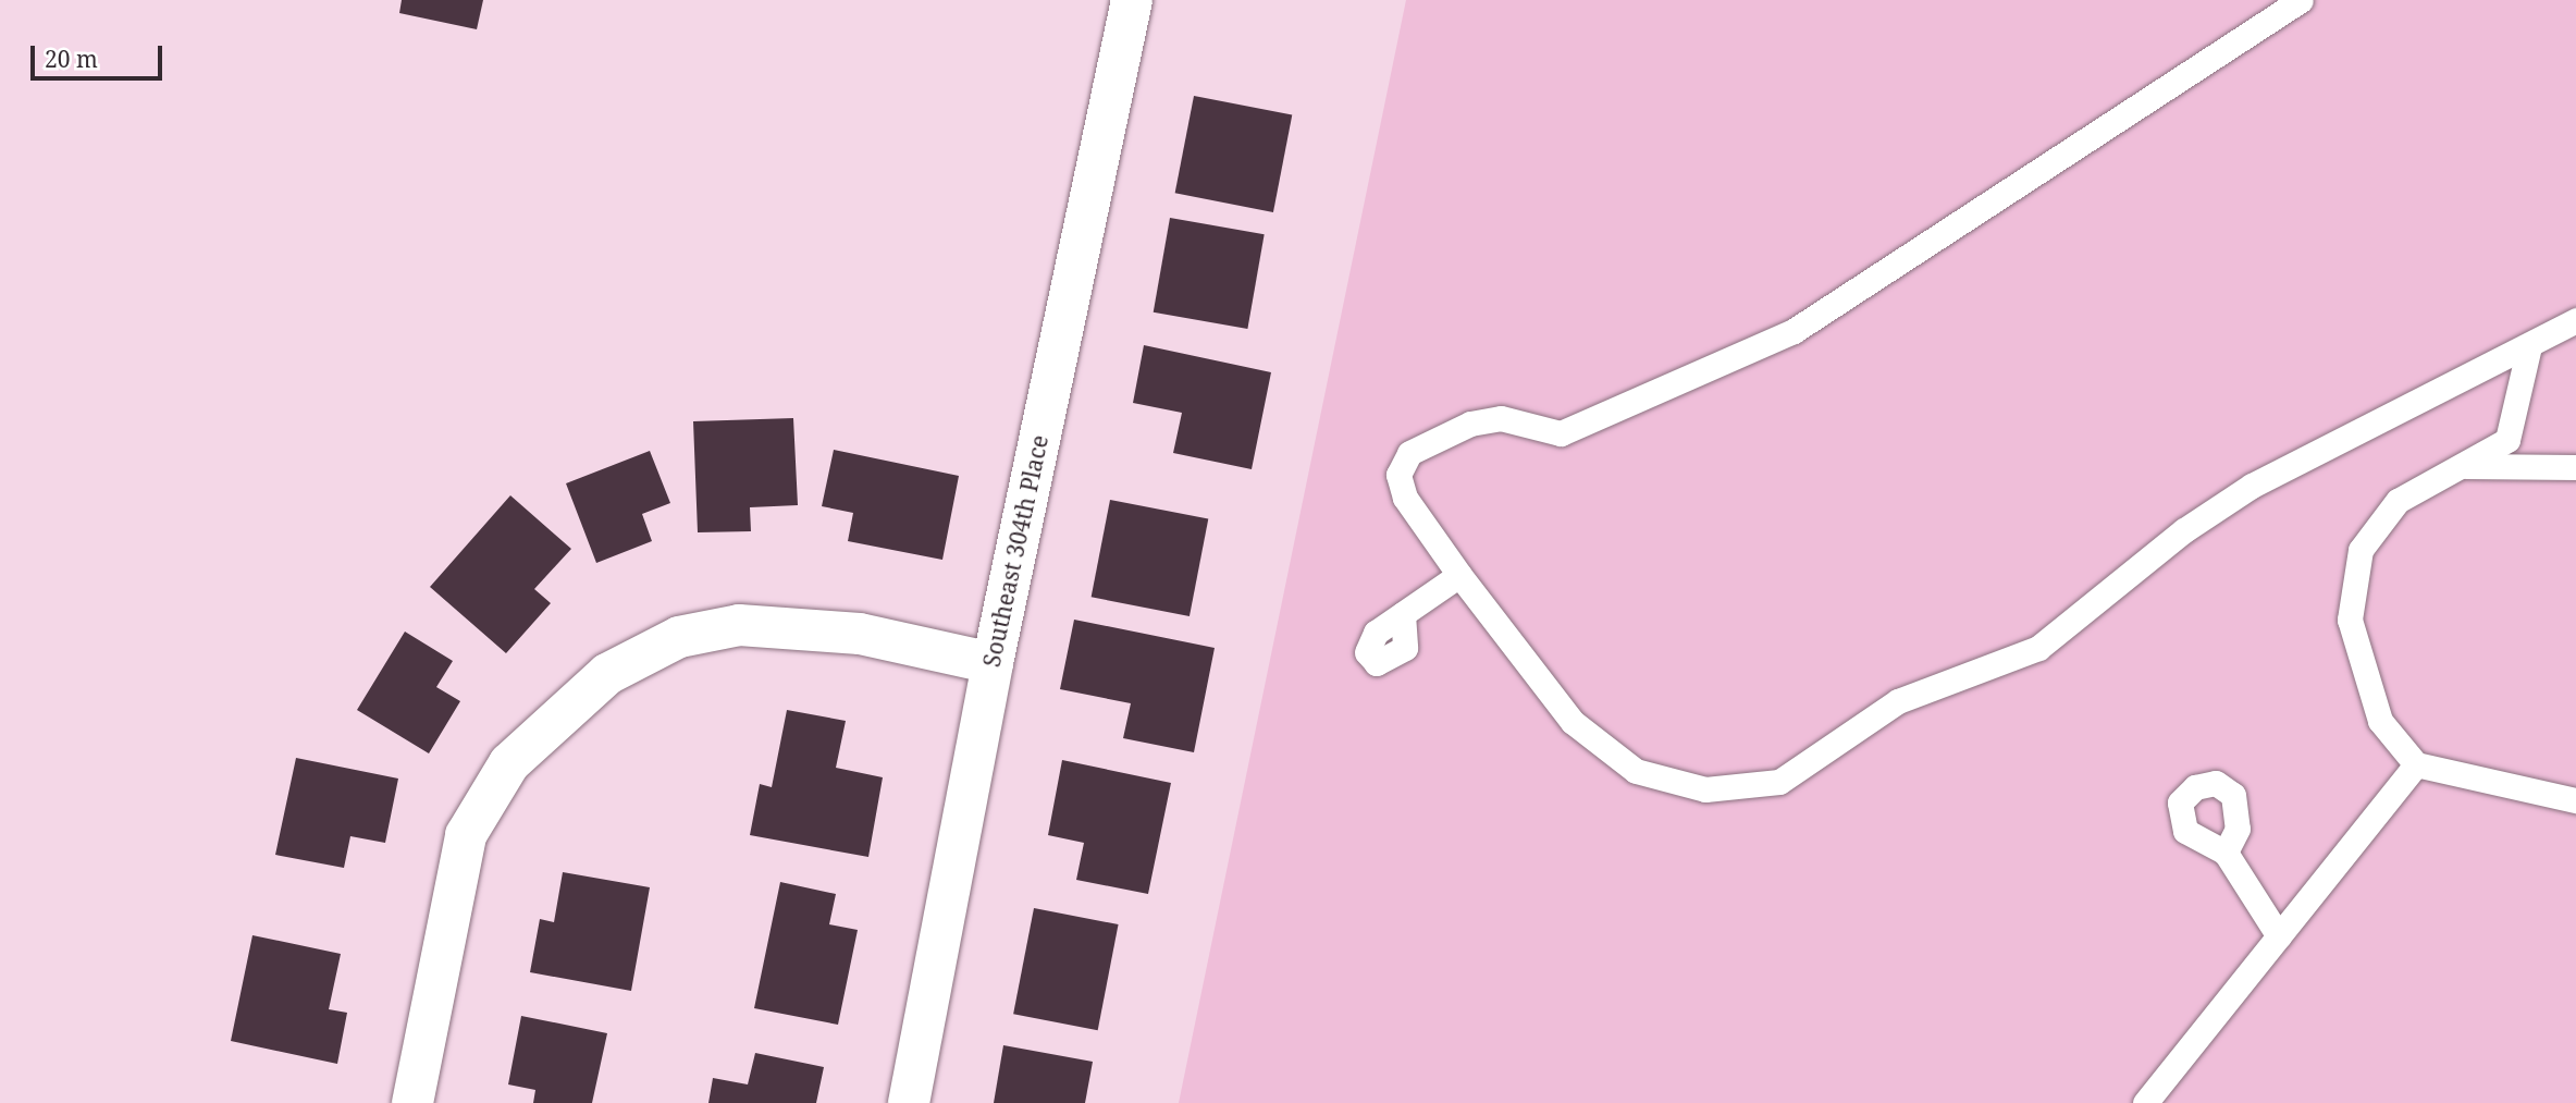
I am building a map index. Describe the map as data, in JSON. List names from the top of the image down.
{
  "streets": {
    "street": ["Southeast 304th Place"]
  },
  "scale_bar": "20 m"
}
